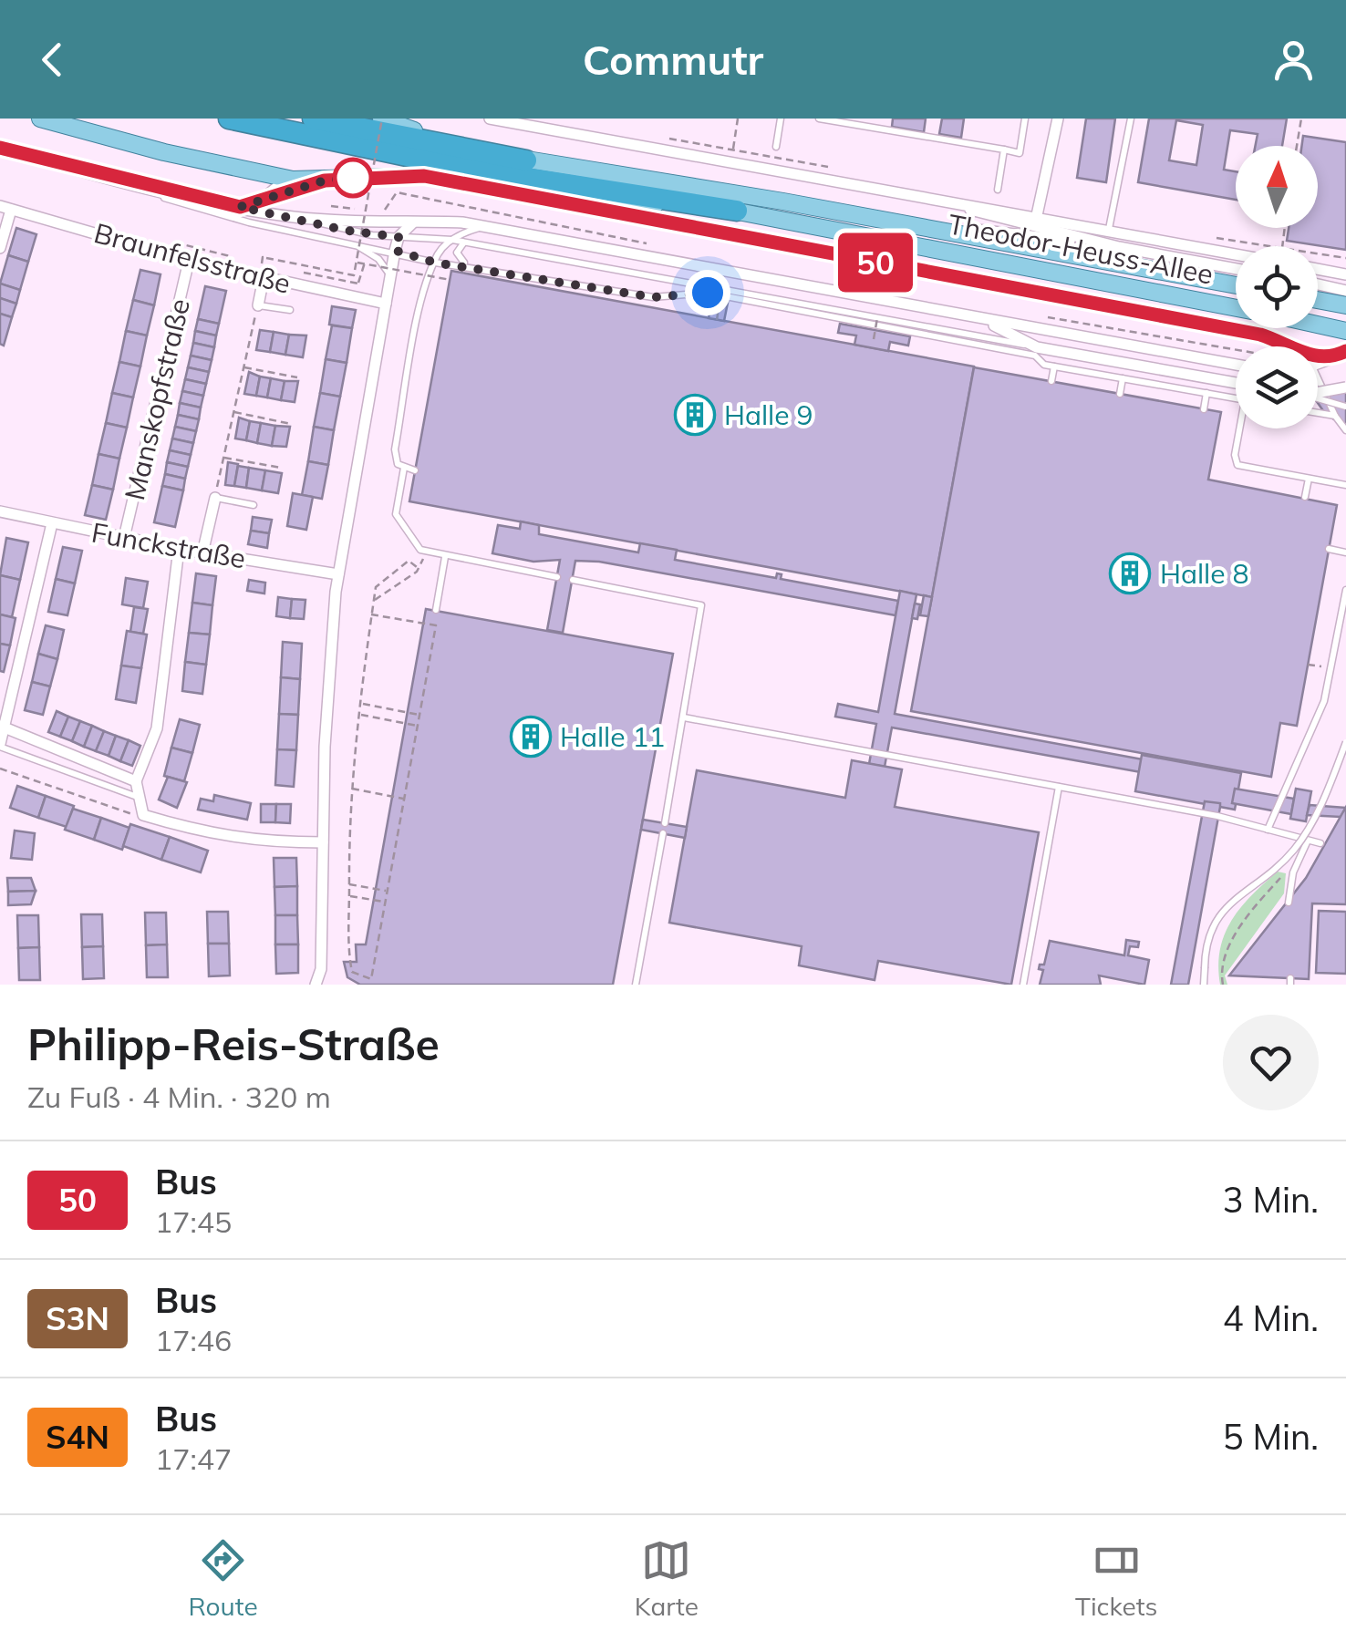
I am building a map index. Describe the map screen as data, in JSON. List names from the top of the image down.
{
  "streets": {
    "highway": ["Theodor-Heuss-Allee"],
    "street": ["Braunfelsstraße", "Manskopfstraße", "Funckstraße"]
  },
  "crossings": [
    ["Braunfelsstraße", "Manskopfstraße"],
    ["Manskopfstraße", "Funckstraße"]
  ],
  "places": {
    "building": ["Halle 9", "Halle 8", "Halle 11"]
  },
  "lines": ["bus line 50"],
  "north": "top",
  "page": {
    "header": "Commutr",
    "on_map": "50",
    "heading": ["Philipp-Reis-Straße", "Zu Fuß · 4 Min. · 320 m"],
    "list": [
      {
        "mark": "50",
        "name": "Bus",
        "note": "17:45",
        "value": "3 Min."
      },
      {
        "mark": "S3N",
        "name": "Bus",
        "note": "17:46",
        "value": "4 Min."
      },
      {
        "mark": "S4N",
        "name": "Bus",
        "note": "17:47",
        "value": "5 Min."
      }
    ],
    "tabs": ["Route", "Karte", "Tickets"]
  }
}
